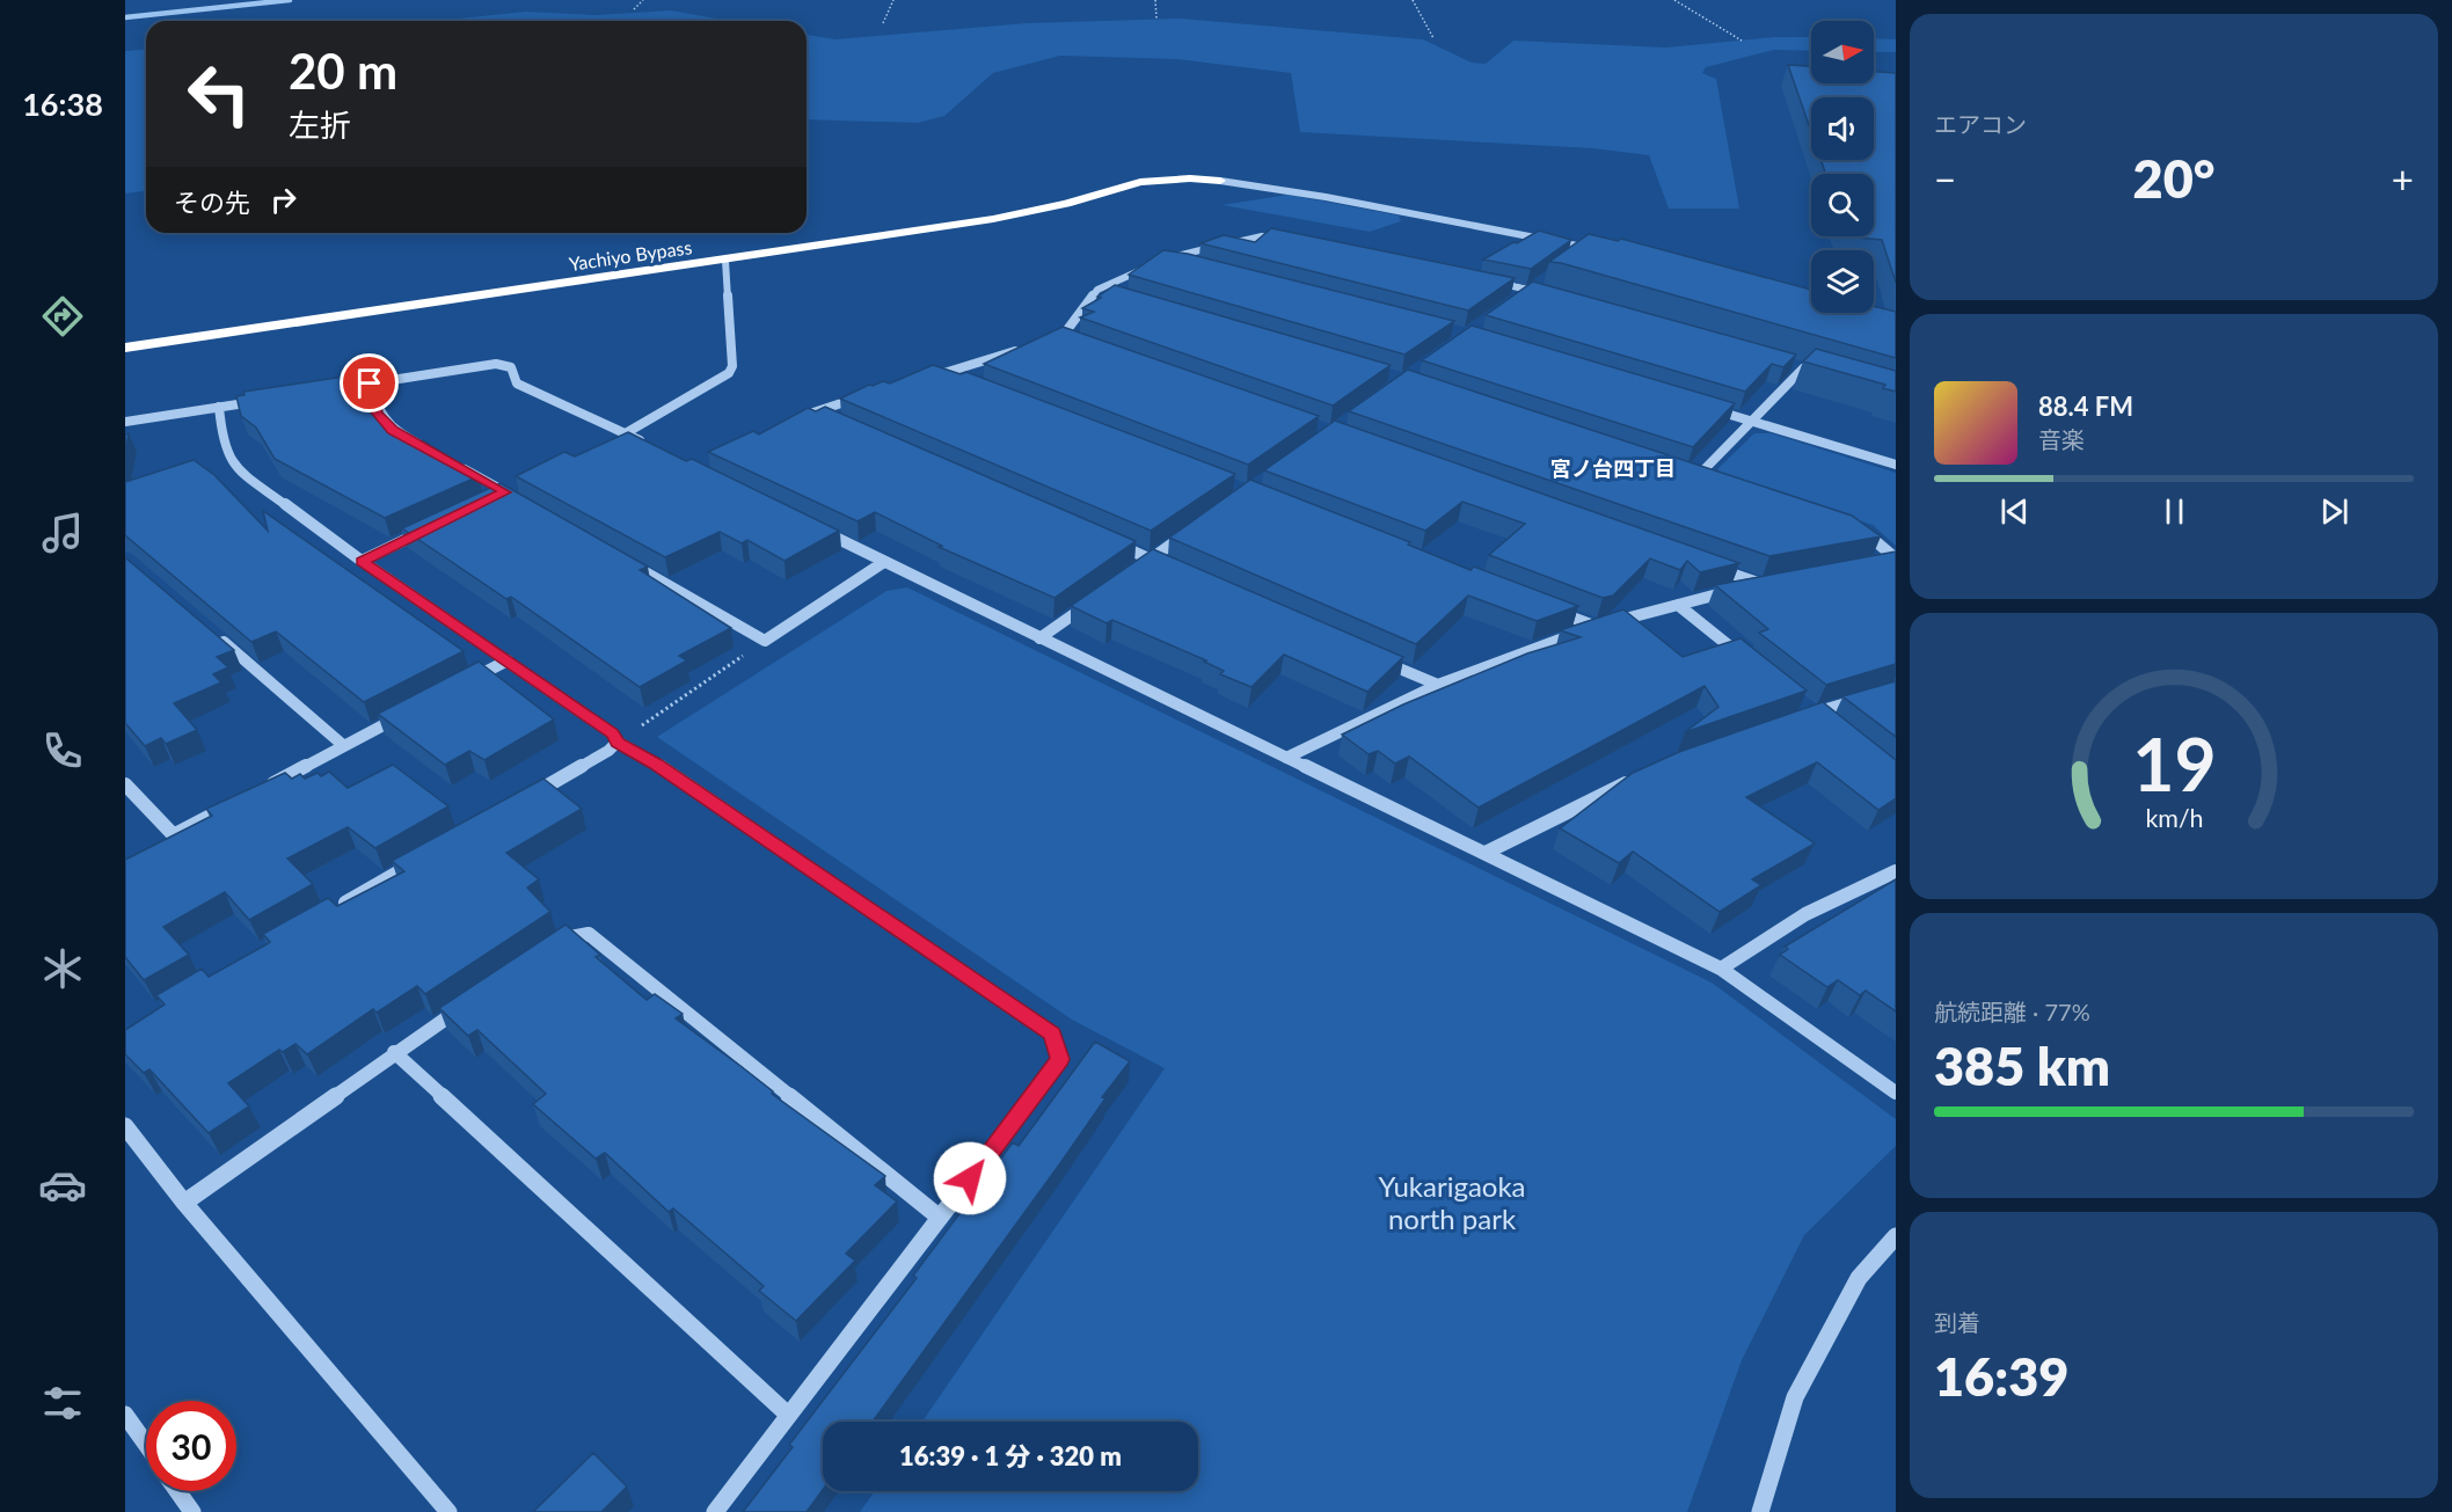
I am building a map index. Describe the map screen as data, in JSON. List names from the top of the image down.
{
  "streets": {
    "highway": ["Yachiyo Bypass"]
  },
  "districts": ["宮ノ台四丁目"],
  "parks": ["Yukarigaoka north park"],
  "north": "right",
  "page": {
    "tabs": "16:38",
    "tile": [
      "エアコン",
      ["航続距離 · 77%", "385 km"],
      ["到着", "16:39"]
    ],
    "turn": ["20 m", "左折"],
    "heat": ["−", "20°", "+"],
    "then": "その先",
    "song": ["88.4 FM", "音楽"],
    "limit": "30",
    "trip": "16:39 · 1 分 · 320 m",
    "gauge": ["19", "km/h"]
  }
}
